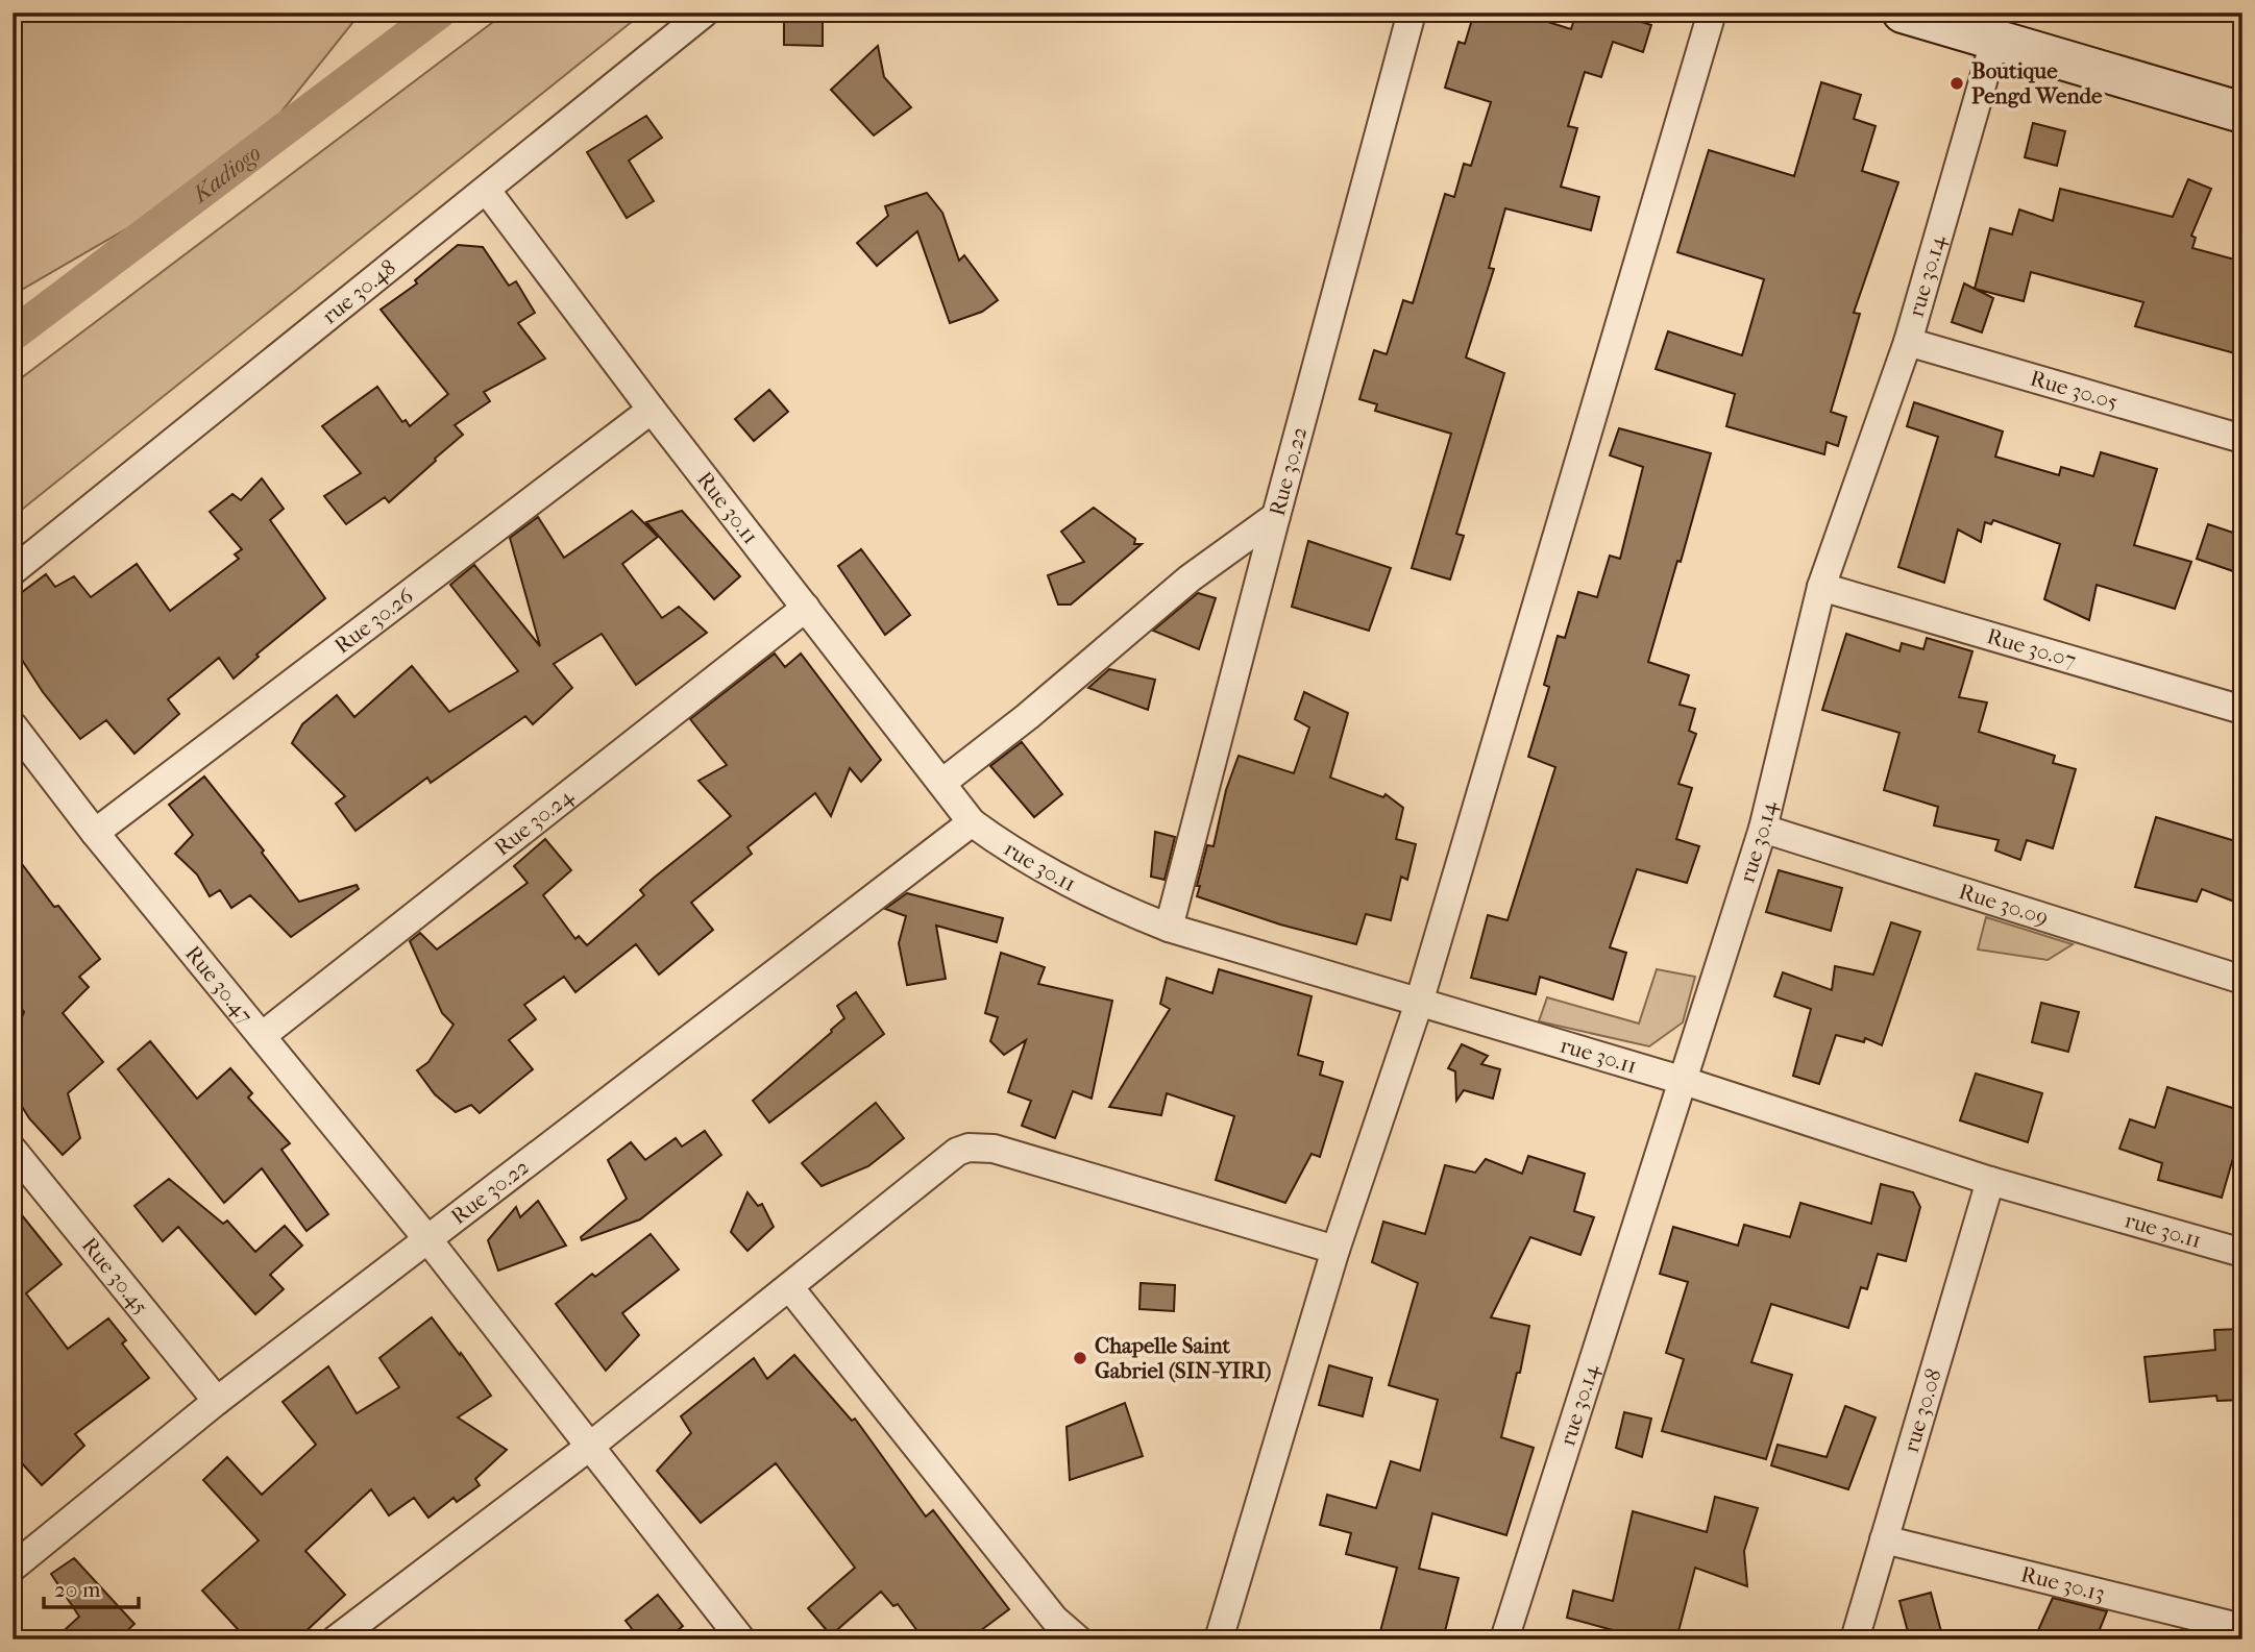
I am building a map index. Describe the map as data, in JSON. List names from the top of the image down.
{
  "streets": {
    "street": [
      "rue 30.14",
      "rue 30.48",
      "Rue 30.05",
      "Rue 30.22",
      "Rue 30.11",
      "Rue 30.26",
      "Rue 30.07",
      "Rue 30.24",
      "rue 30.11",
      "Rue 30.09",
      "Rue 30.47",
      "Rue 30.45",
      "rue 30.08",
      "Rue 30.13"
    ]
  },
  "crossings": [
    ["rue 30.14", "Rue 30.05"],
    ["rue 30.14", "Rue 30.07"],
    ["rue 30.14", "rue 30.11"],
    ["rue 30.14", "Rue 30.09"],
    ["rue 30.48", "Rue 30.11"],
    ["Rue 30.22", "Rue 30.11"],
    ["Rue 30.22", "rue 30.11"],
    ["Rue 30.22", "Rue 30.47"],
    ["Rue 30.22", "Rue 30.45"],
    ["Rue 30.11", "Rue 30.26"],
    ["Rue 30.11", "Rue 30.24"],
    ["Rue 30.11", "rue 30.11"],
    ["Rue 30.26", "Rue 30.47"],
    ["Rue 30.24", "Rue 30.47"],
    ["rue 30.11", "rue 30.08"],
    ["rue 30.08", "Rue 30.13"]
  ],
  "water": ["Kadiogo"],
  "places": ["Boutique Pengd Wende", "Chapelle Saint Gabriel (SIN-YIRI)"],
  "scale_bar": "20 m"
}
